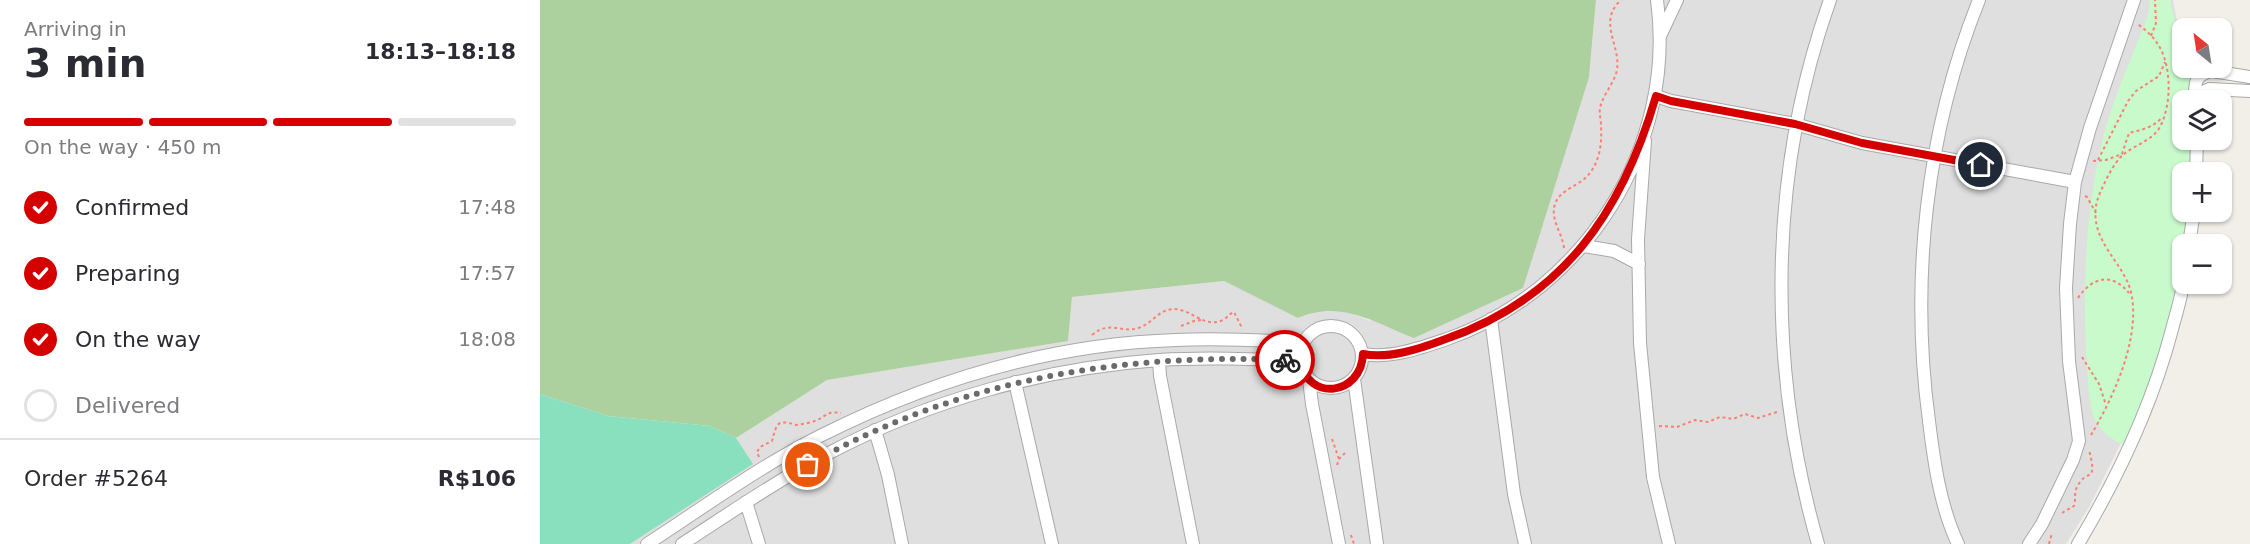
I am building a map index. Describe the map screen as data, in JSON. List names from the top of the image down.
{
  "north": "top left",
  "page": {
    "heading": ["3 min", "Arriving in", "18:13–18:18"],
    "panel": ["Order #5264", "R$106"],
    "map_buttons": ["+", "−"],
    "bar": "On the way · 450 m",
    "list": [
      ["Confirmed", "17:48"],
      ["Preparing", "17:57"],
      ["On the way", "18:08"],
      "Delivered"
    ]
  }
}
